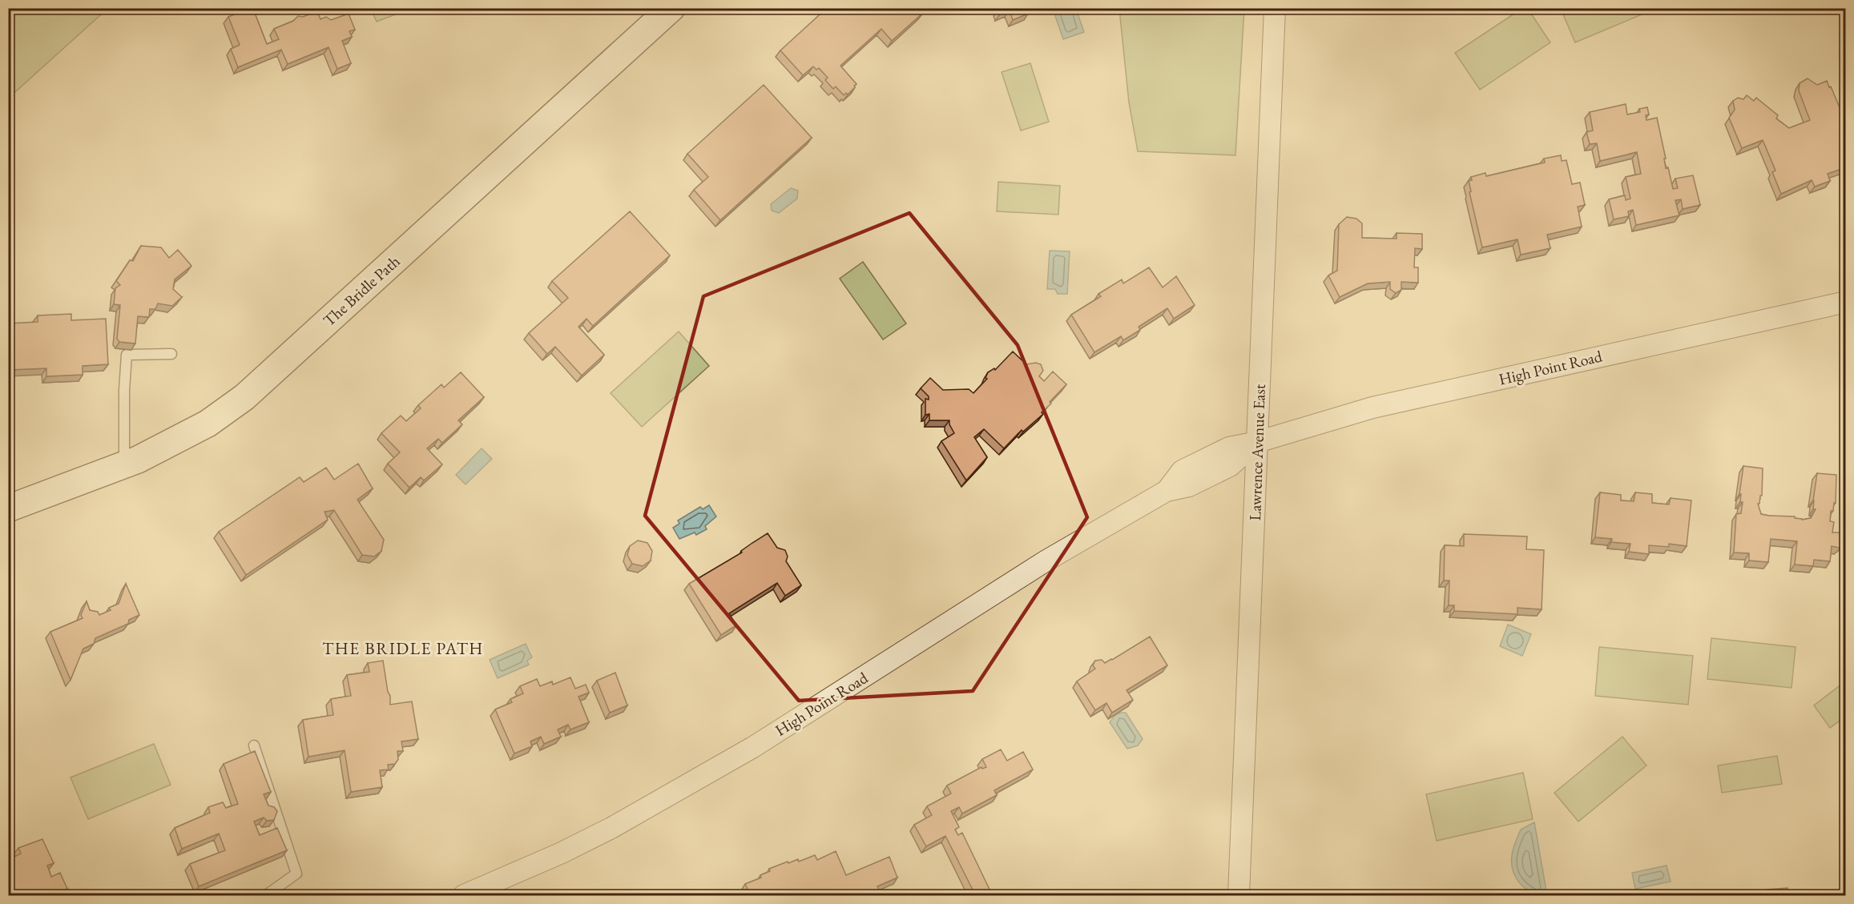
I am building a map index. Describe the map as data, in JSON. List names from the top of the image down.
{
  "streets": {
    "street": ["The Bridle Path", "High Point Road", "Lawrence Avenue East"]
  },
  "crossings": [
    ["High Point Road", "Lawrence Avenue East"]
  ],
  "districts": ["THE BRIDLE PATH"]
}
